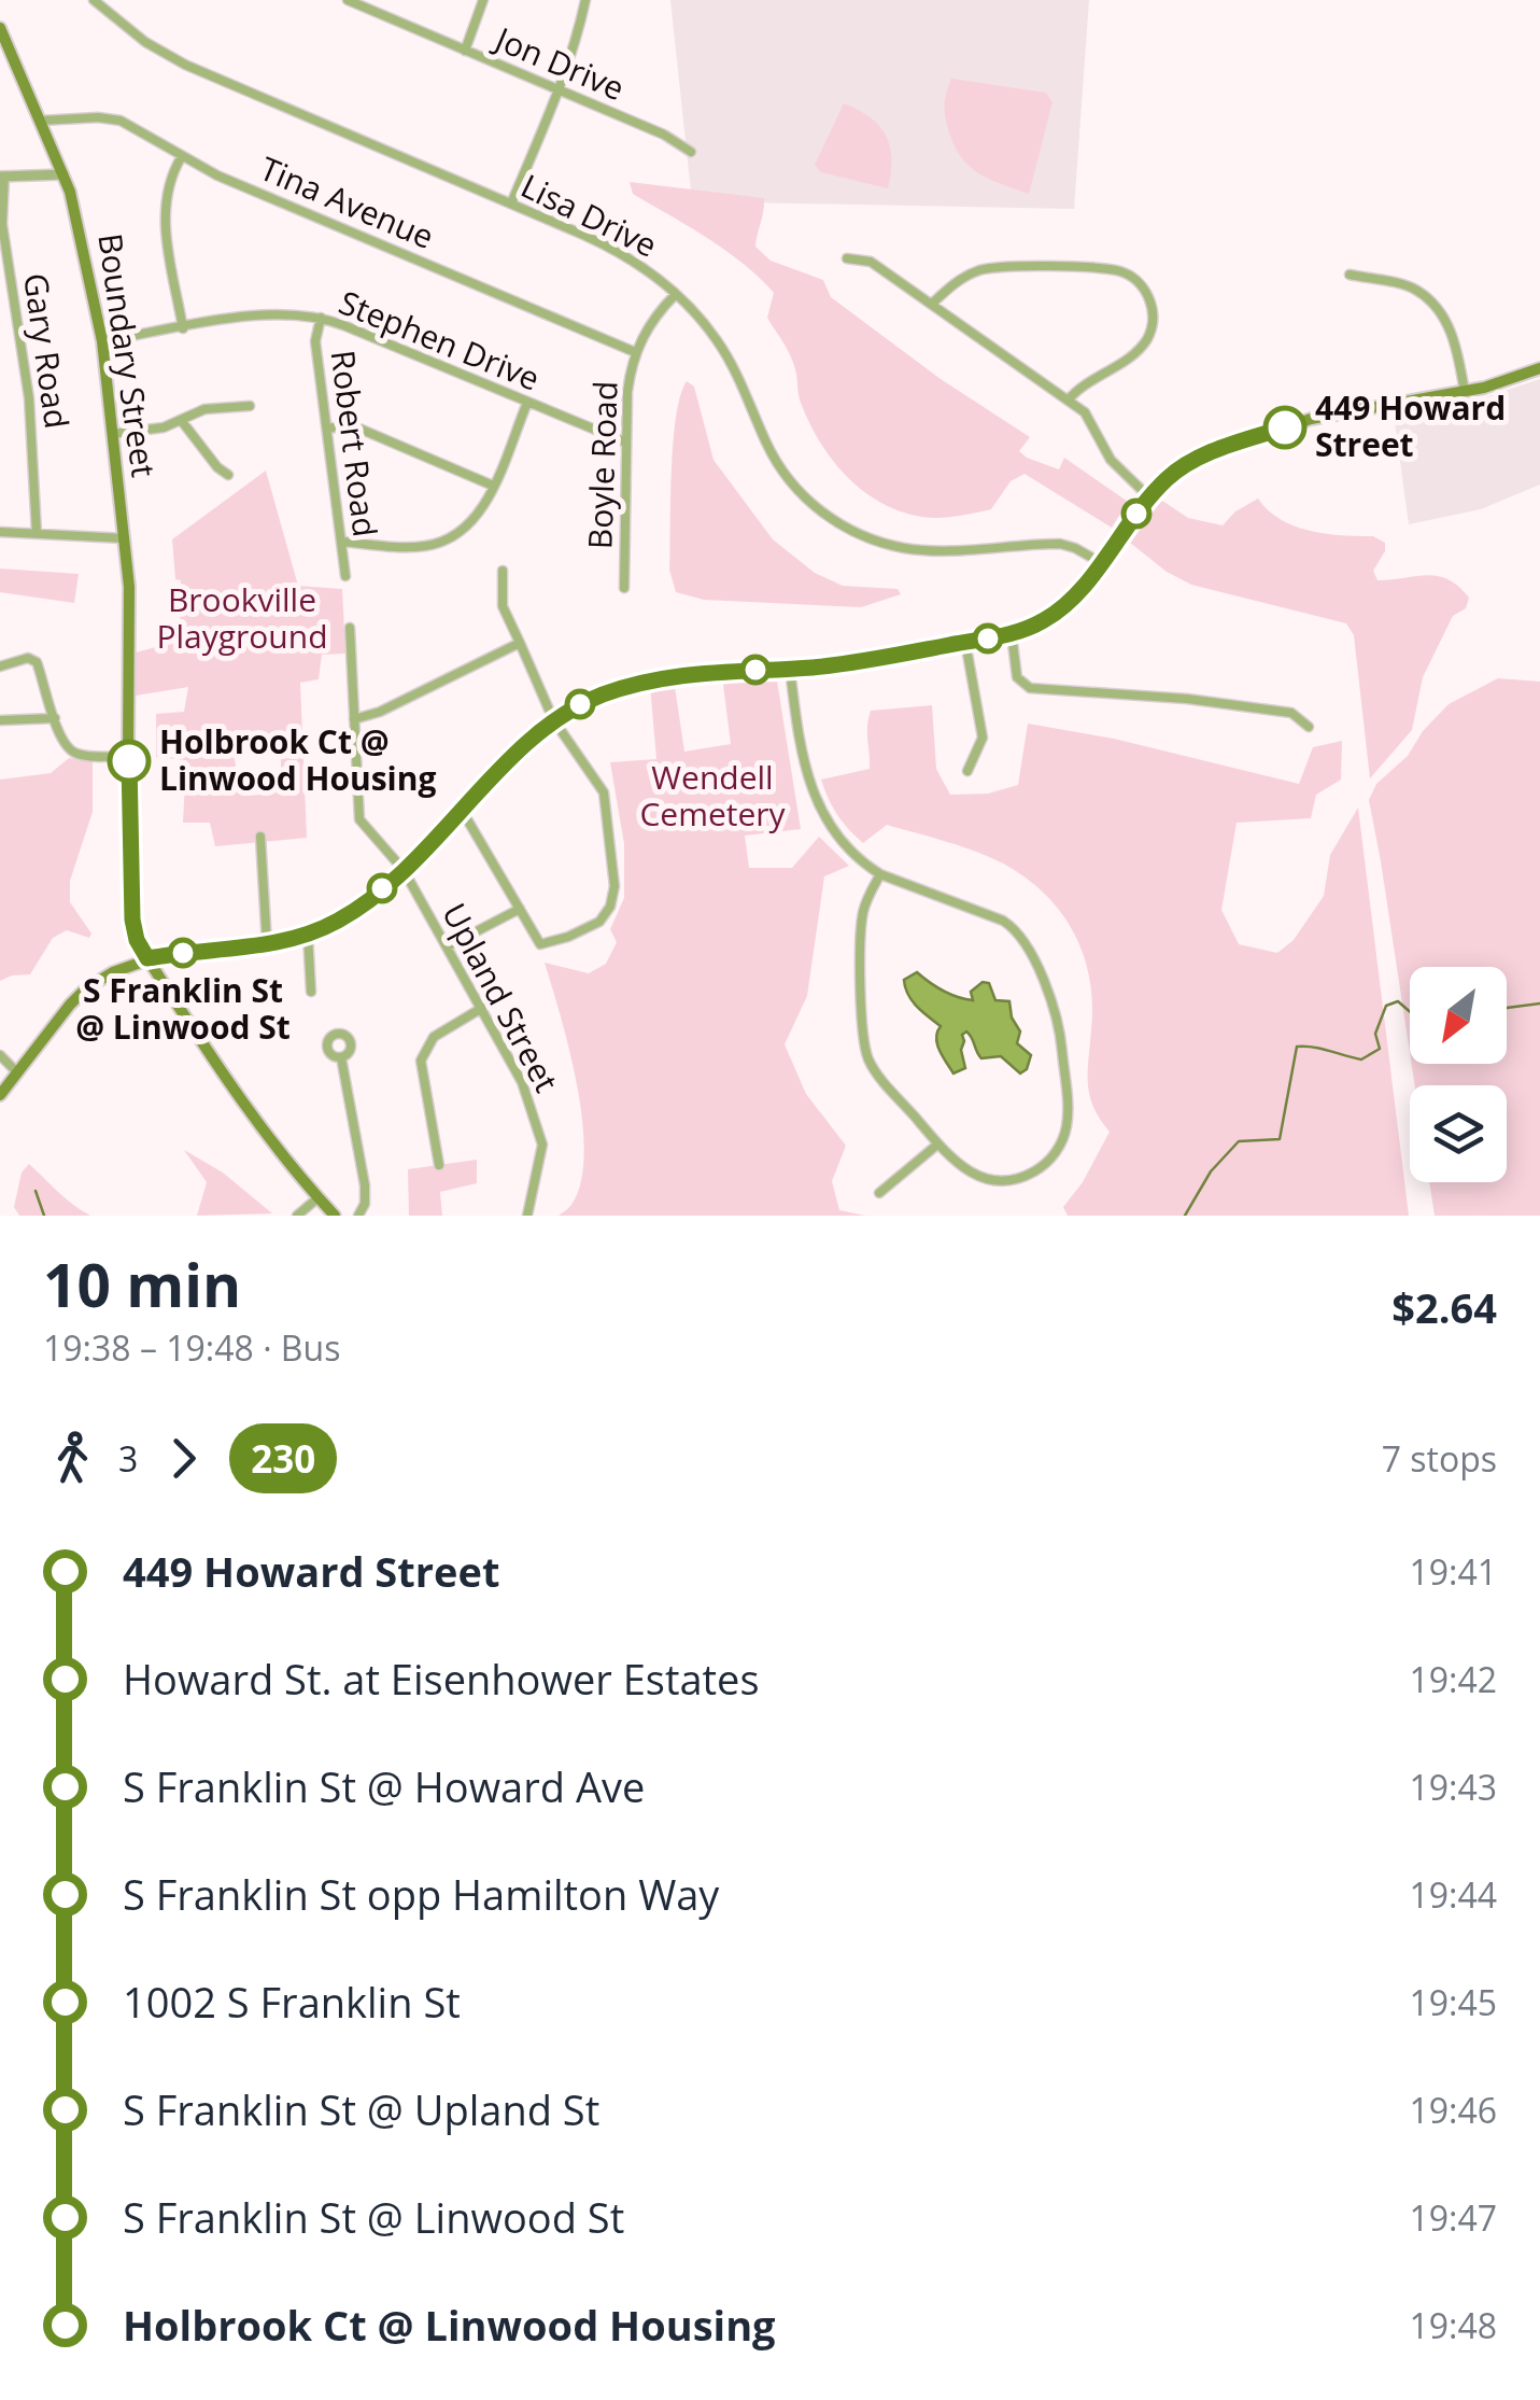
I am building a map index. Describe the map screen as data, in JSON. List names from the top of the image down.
{
  "streets": {
    "main road": ["Boundary Street"],
    "street": [
      "Jon Drive",
      "Tina Avenue",
      "Lisa Drive",
      "Stephen Drive",
      "Gary Road",
      "Robert Road",
      "Boyle Road",
      "Upland Street"
    ]
  },
  "crossings": [
    ["Tina Avenue", "Boundary Street"],
    ["Tina Avenue", "Boyle Road"],
    ["Lisa Drive", "Boyle Road"],
    ["Stephen Drive", "Boundary Street"],
    ["Stephen Drive", "Robert Road"],
    ["Stephen Drive", "Boyle Road"]
  ],
  "parks": ["Brookville Playground", "Wendell Cemetery"],
  "places": ["449 Howard Street", "Holbrook Ct @ Linwood Housing", "S Franklin St @ Linwood St"],
  "lines": ["bus line 230"],
  "north": "bottom left",
  "page": {
    "heading": ["10 min", "19:38 – 19:48 · Bus", "$2.64"],
    "legs": ["3", "230", "7 stops"],
    "list": [
      {
        "name": "449 Howard Street",
        "value": "19:41"
      },
      {
        "name": "Howard St. at Eisenhower Estates",
        "value": "19:42"
      },
      {
        "name": "S Franklin St @ Howard Ave",
        "value": "19:43"
      },
      {
        "name": "S Franklin St opp Hamilton Way",
        "value": "19:44"
      },
      {
        "name": "1002 S Franklin St",
        "value": "19:45"
      },
      {
        "name": "S Franklin St @ Upland St",
        "value": "19:46"
      },
      {
        "name": "S Franklin St @ Linwood St",
        "value": "19:47"
      },
      {
        "name": "Holbrook Ct @ Linwood Housing",
        "value": "19:48"
      }
    ]
  }
}
